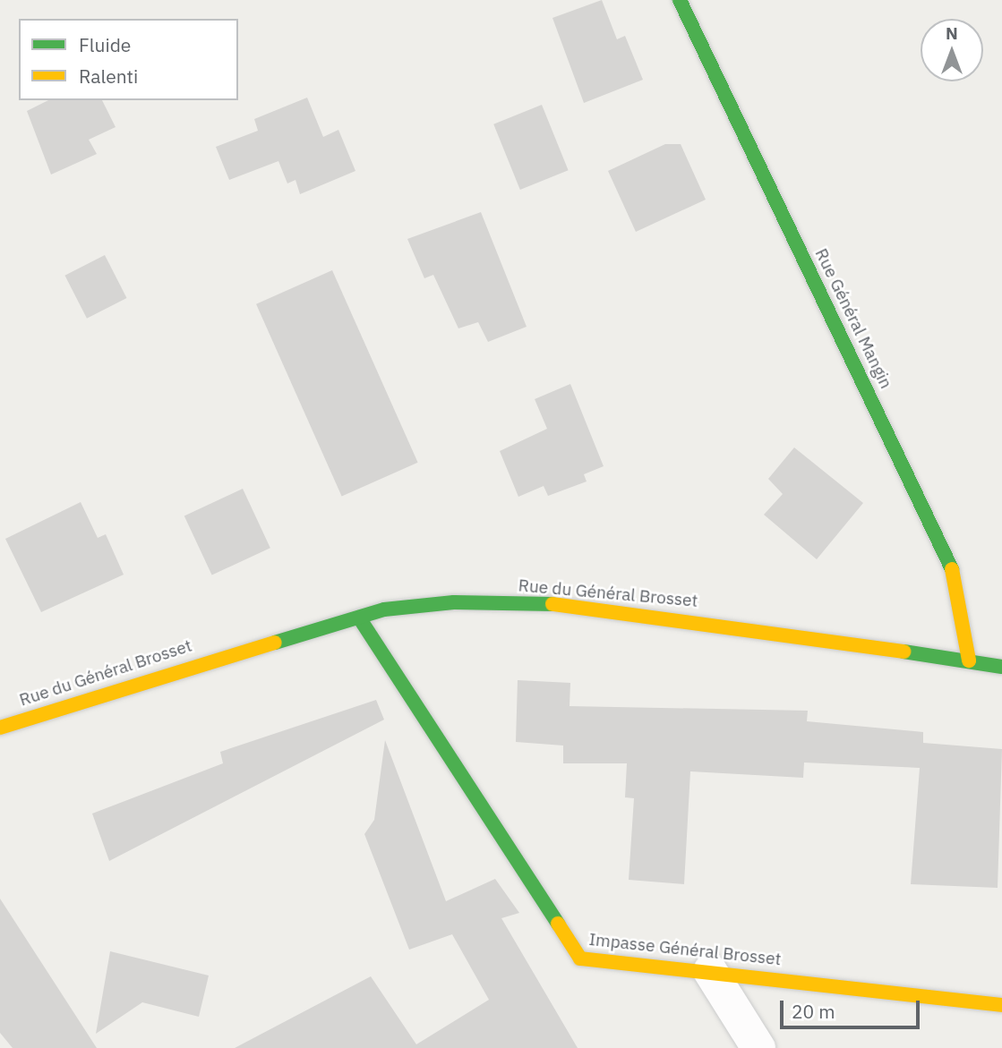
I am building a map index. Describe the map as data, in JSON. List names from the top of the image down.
{
  "streets": {
    "street": ["Rue Général Mangin", "Rue du Général Brosset", "Impasse Général Brosset"]
  },
  "crossings": [
    ["Rue Général Mangin", "Rue du Général Brosset"],
    ["Rue du Général Brosset", "Impasse Général Brosset"]
  ],
  "legend": ["Fluide", "Ralenti"],
  "scale_bar": "20 m",
  "north": "top"
}
